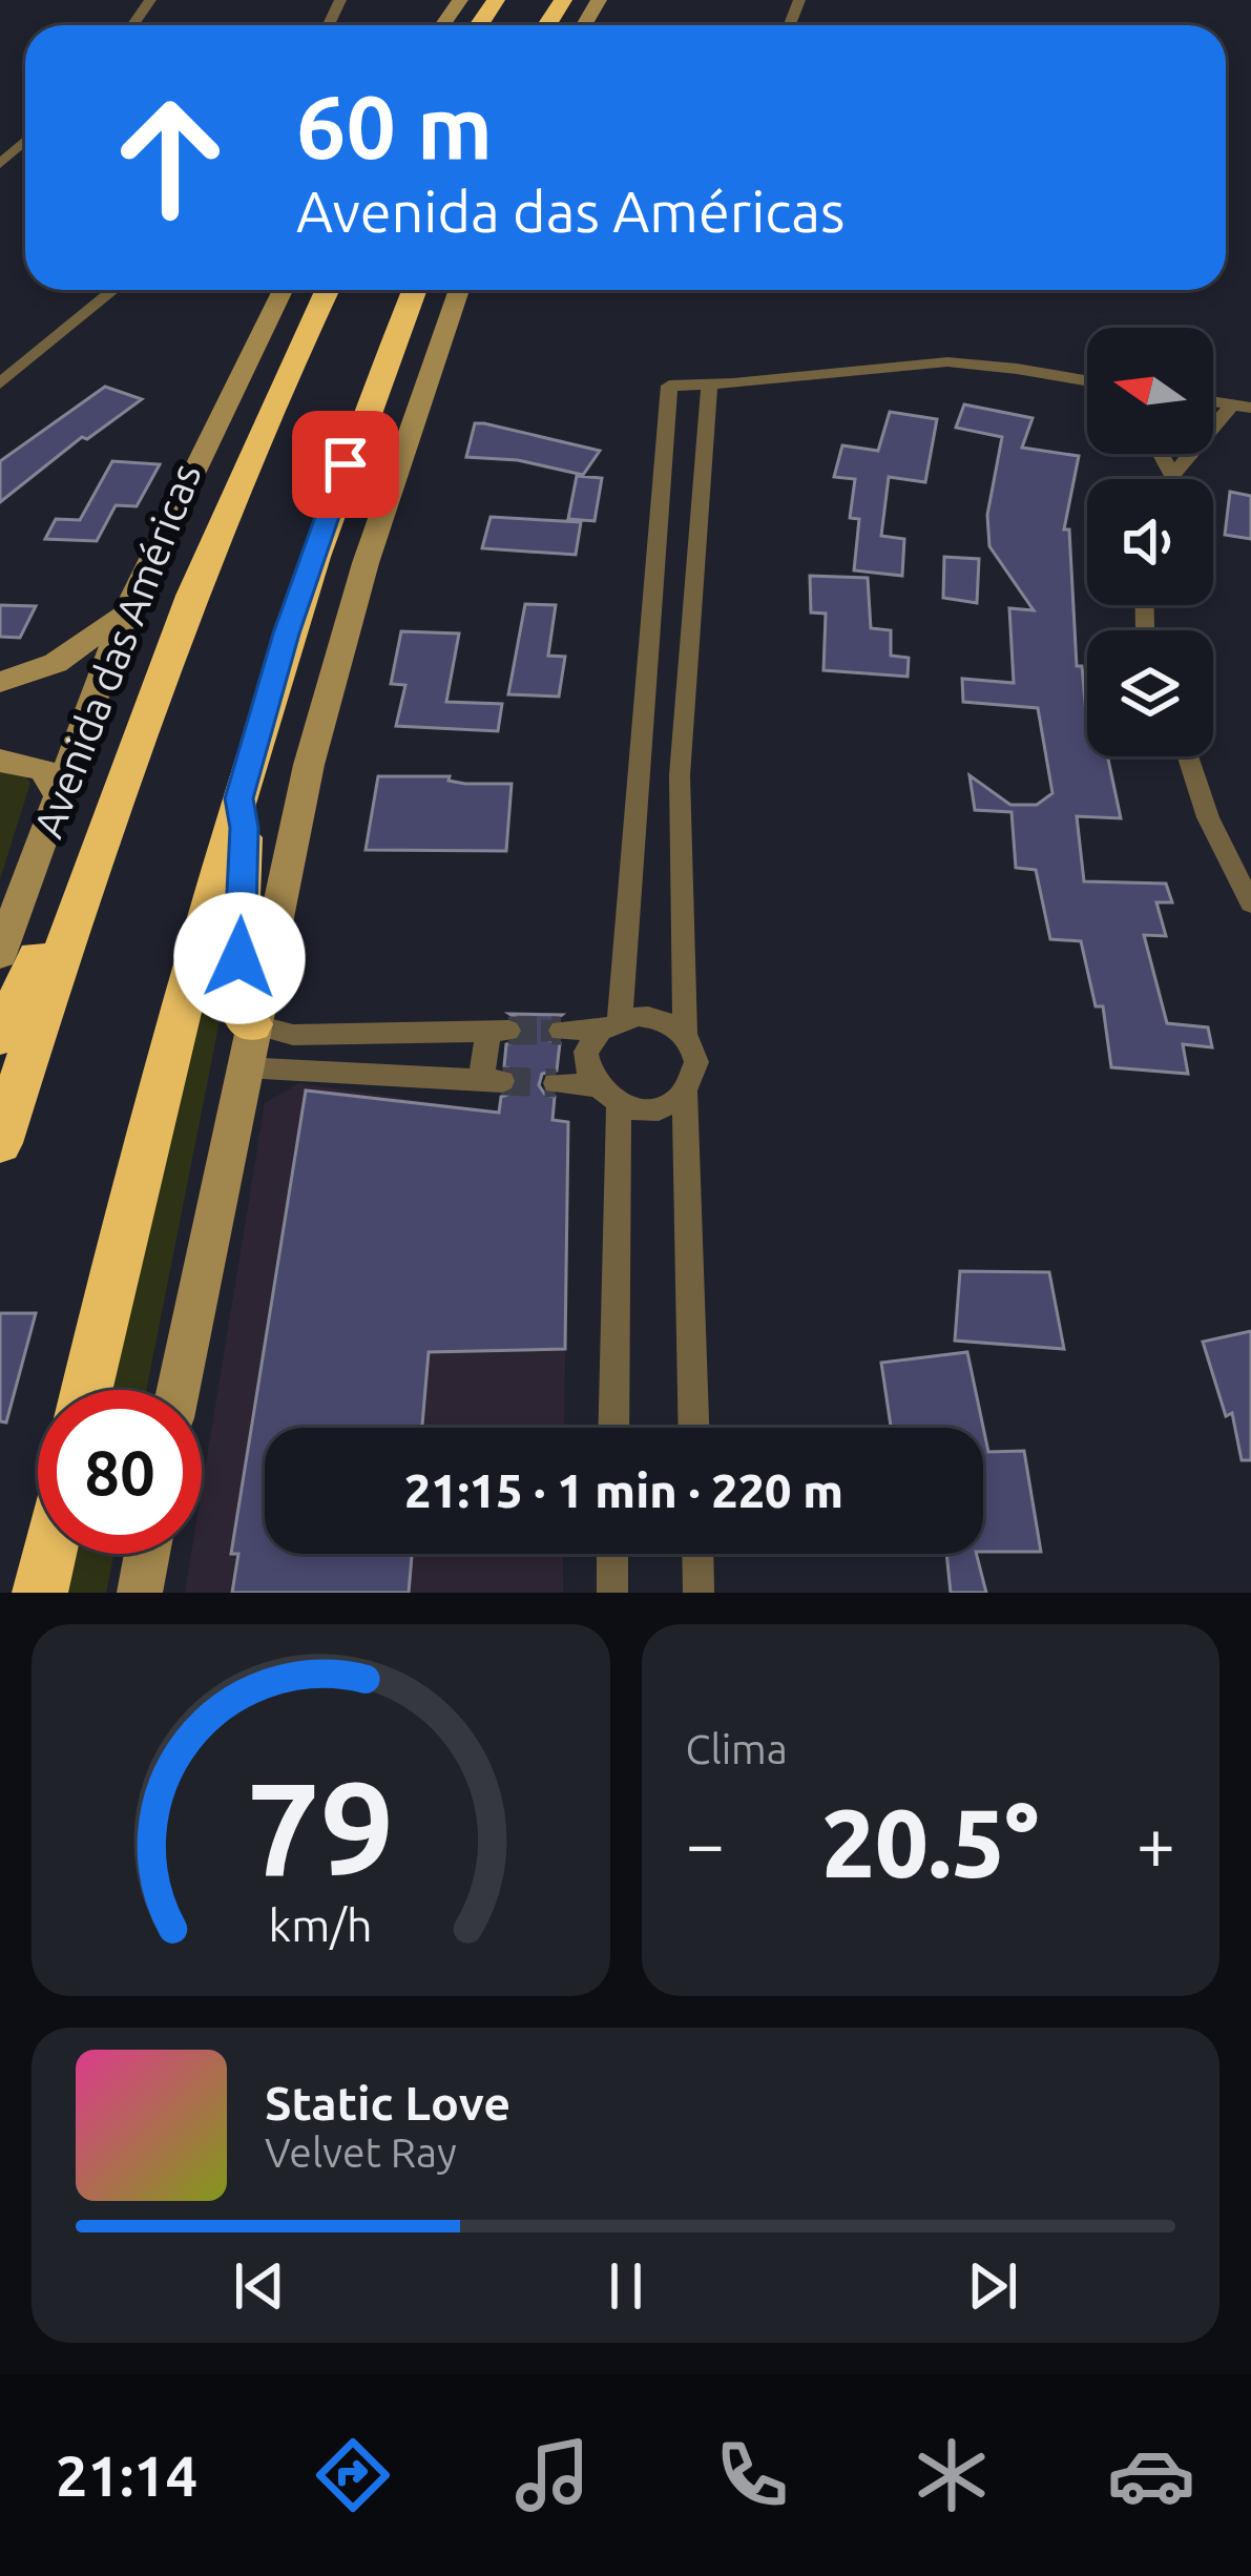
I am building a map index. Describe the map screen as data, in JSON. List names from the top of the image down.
{
  "streets": {
    "highway": ["Avenida das Américas"]
  },
  "north": "left",
  "page": {
    "turn": ["60 m", "Avenida das Américas"],
    "limit": "80",
    "trip": "21:15 · 1 min · 220 m",
    "tile": "Clima",
    "heat": ["−", "20.5°", "+"],
    "song": ["Static Love", "Velvet Ray"],
    "tabs": "21:14",
    "gauge": ["79", "km/h"]
  }
}
